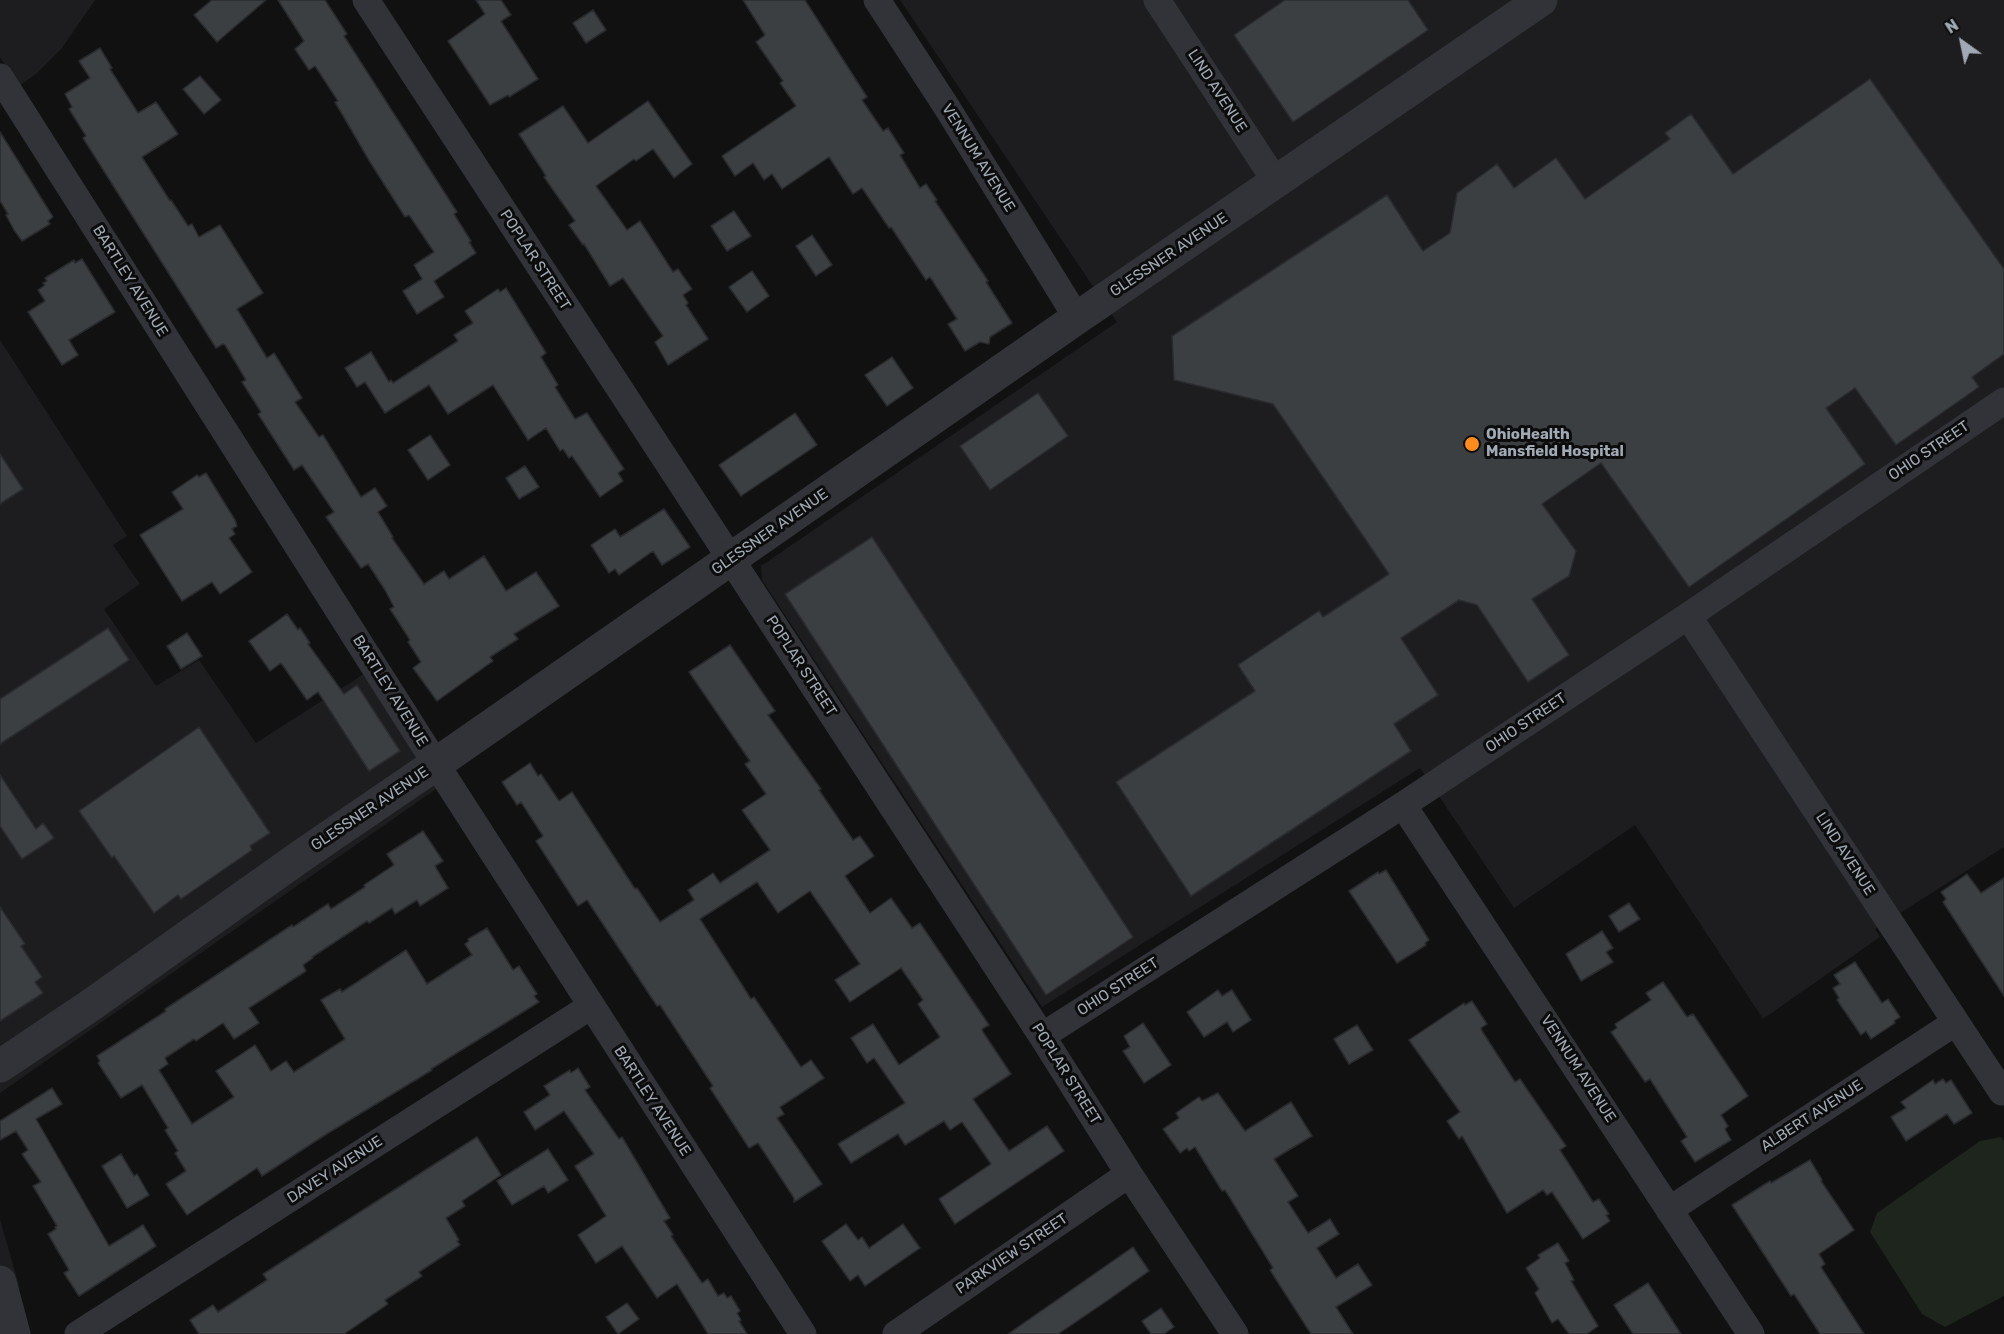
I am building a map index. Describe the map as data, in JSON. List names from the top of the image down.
{
  "streets": {
    "street": [
      "LIND AVENUE",
      "VENNUM AVENUE",
      "GLESSNER AVENUE",
      "POPLAR STREET",
      "BARTLEY AVENUE",
      "OHIO STREET",
      "ALBERT AVENUE",
      "DAVEY AVENUE",
      "PARKVIEW STREET"
    ]
  },
  "crossings": [
    ["LIND AVENUE", "GLESSNER AVENUE"],
    ["LIND AVENUE", "OHIO STREET"],
    ["LIND AVENUE", "ALBERT AVENUE"],
    ["VENNUM AVENUE", "GLESSNER AVENUE"],
    ["VENNUM AVENUE", "OHIO STREET"],
    ["VENNUM AVENUE", "ALBERT AVENUE"],
    ["GLESSNER AVENUE", "POPLAR STREET"],
    ["GLESSNER AVENUE", "BARTLEY AVENUE"],
    ["POPLAR STREET", "OHIO STREET"],
    ["POPLAR STREET", "PARKVIEW STREET"],
    ["BARTLEY AVENUE", "DAVEY AVENUE"]
  ],
  "places": ["OhioHealth Mansfield Hospital"],
  "north": "top left"
}
